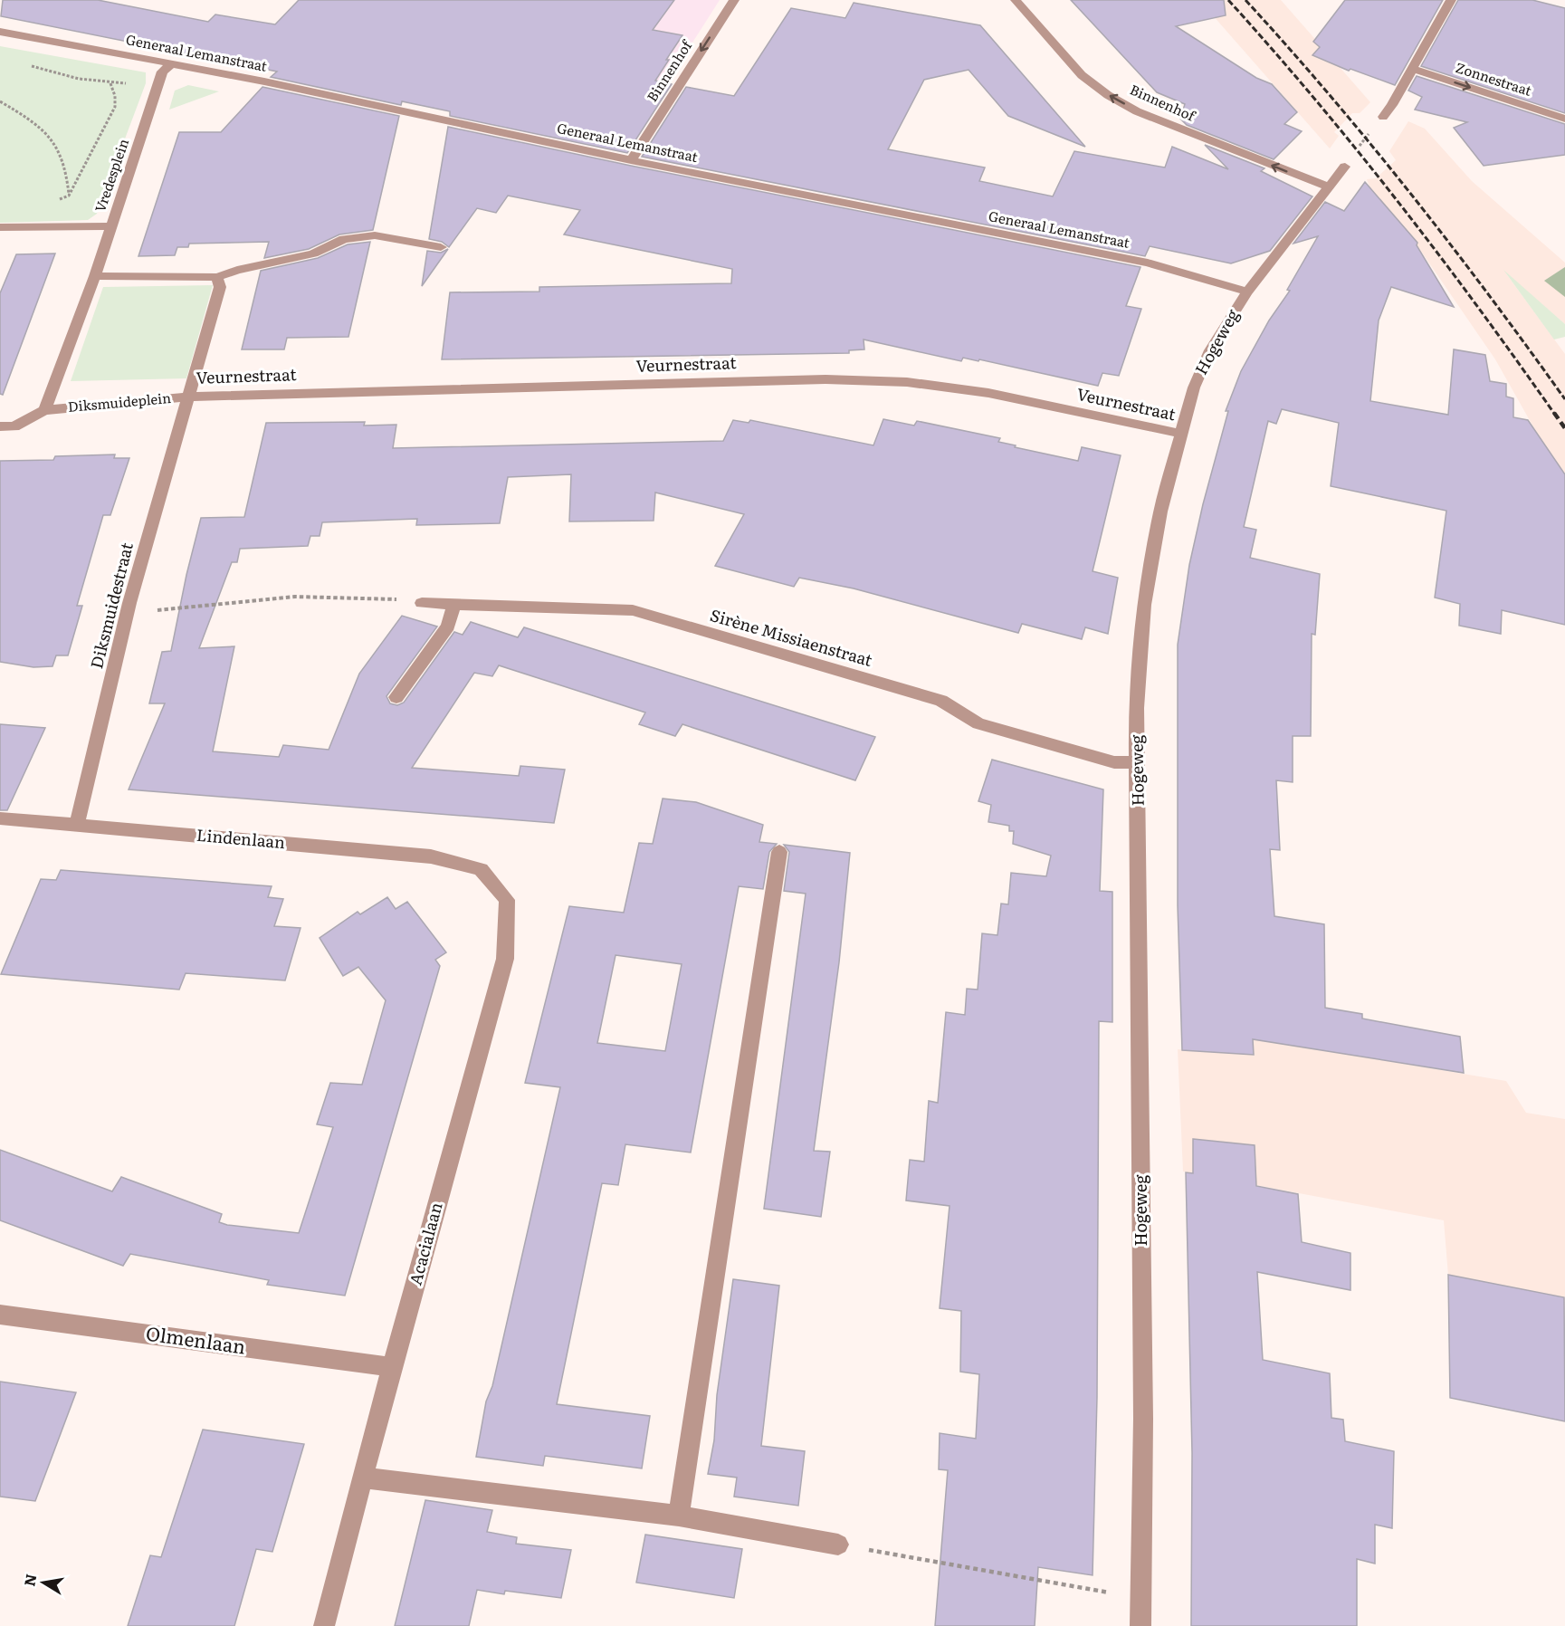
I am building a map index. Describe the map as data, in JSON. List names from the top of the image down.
{
  "streets": {
    "street": [
      "Generaal Lemanstraat",
      "Binnenhof",
      "Zonnestraat",
      "Vredesplein",
      "Hogeweg",
      "Veurnestraat",
      "Diksmuideplein",
      "Diksmuidestraat",
      "Sirène Missiaenstraat",
      "Lindenlaan",
      "Acacialaan",
      "Olmenlaan"
    ]
  },
  "crossings": [
    ["Generaal Lemanstraat", "Binnenhof"],
    ["Generaal Lemanstraat", "Vredesplein"],
    ["Generaal Lemanstraat", "Hogeweg"],
    ["Binnenhof", "Hogeweg"],
    ["Vredesplein", "Diksmuideplein"],
    ["Hogeweg", "Veurnestraat"],
    ["Hogeweg", "Sirène Missiaenstraat"],
    ["Veurnestraat", "Diksmuideplein"],
    ["Veurnestraat", "Diksmuidestraat"],
    ["Diksmuideplein", "Diksmuidestraat"],
    ["Diksmuidestraat", "Lindenlaan"],
    ["Lindenlaan", "Acacialaan"],
    ["Acacialaan", "Olmenlaan"]
  ],
  "one_way": ["Zonnestraat"],
  "north": "left"
}
